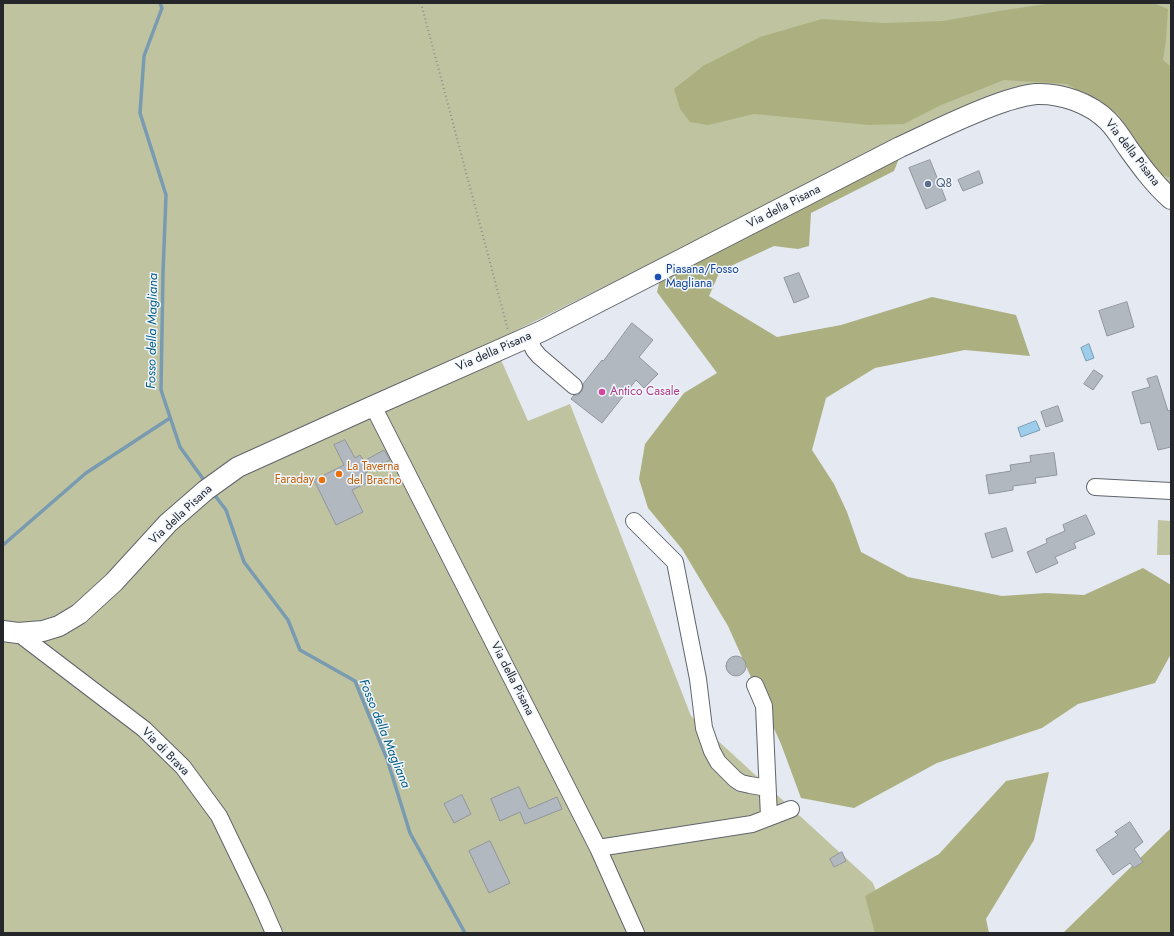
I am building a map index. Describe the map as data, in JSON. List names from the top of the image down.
{
  "streets": {
    "main road": ["Via della Pisana"],
    "street": ["Via di Brava"]
  },
  "crossings": [
    ["Via della Pisana", "Via di Brava"]
  ],
  "water": ["Fosso della Magliana"],
  "places": [
    "Q8",
    "Piasana/Fosso Magliana",
    "Antico Casale",
    "La Taverna del Bracho",
    "Faraday"
  ]
}
